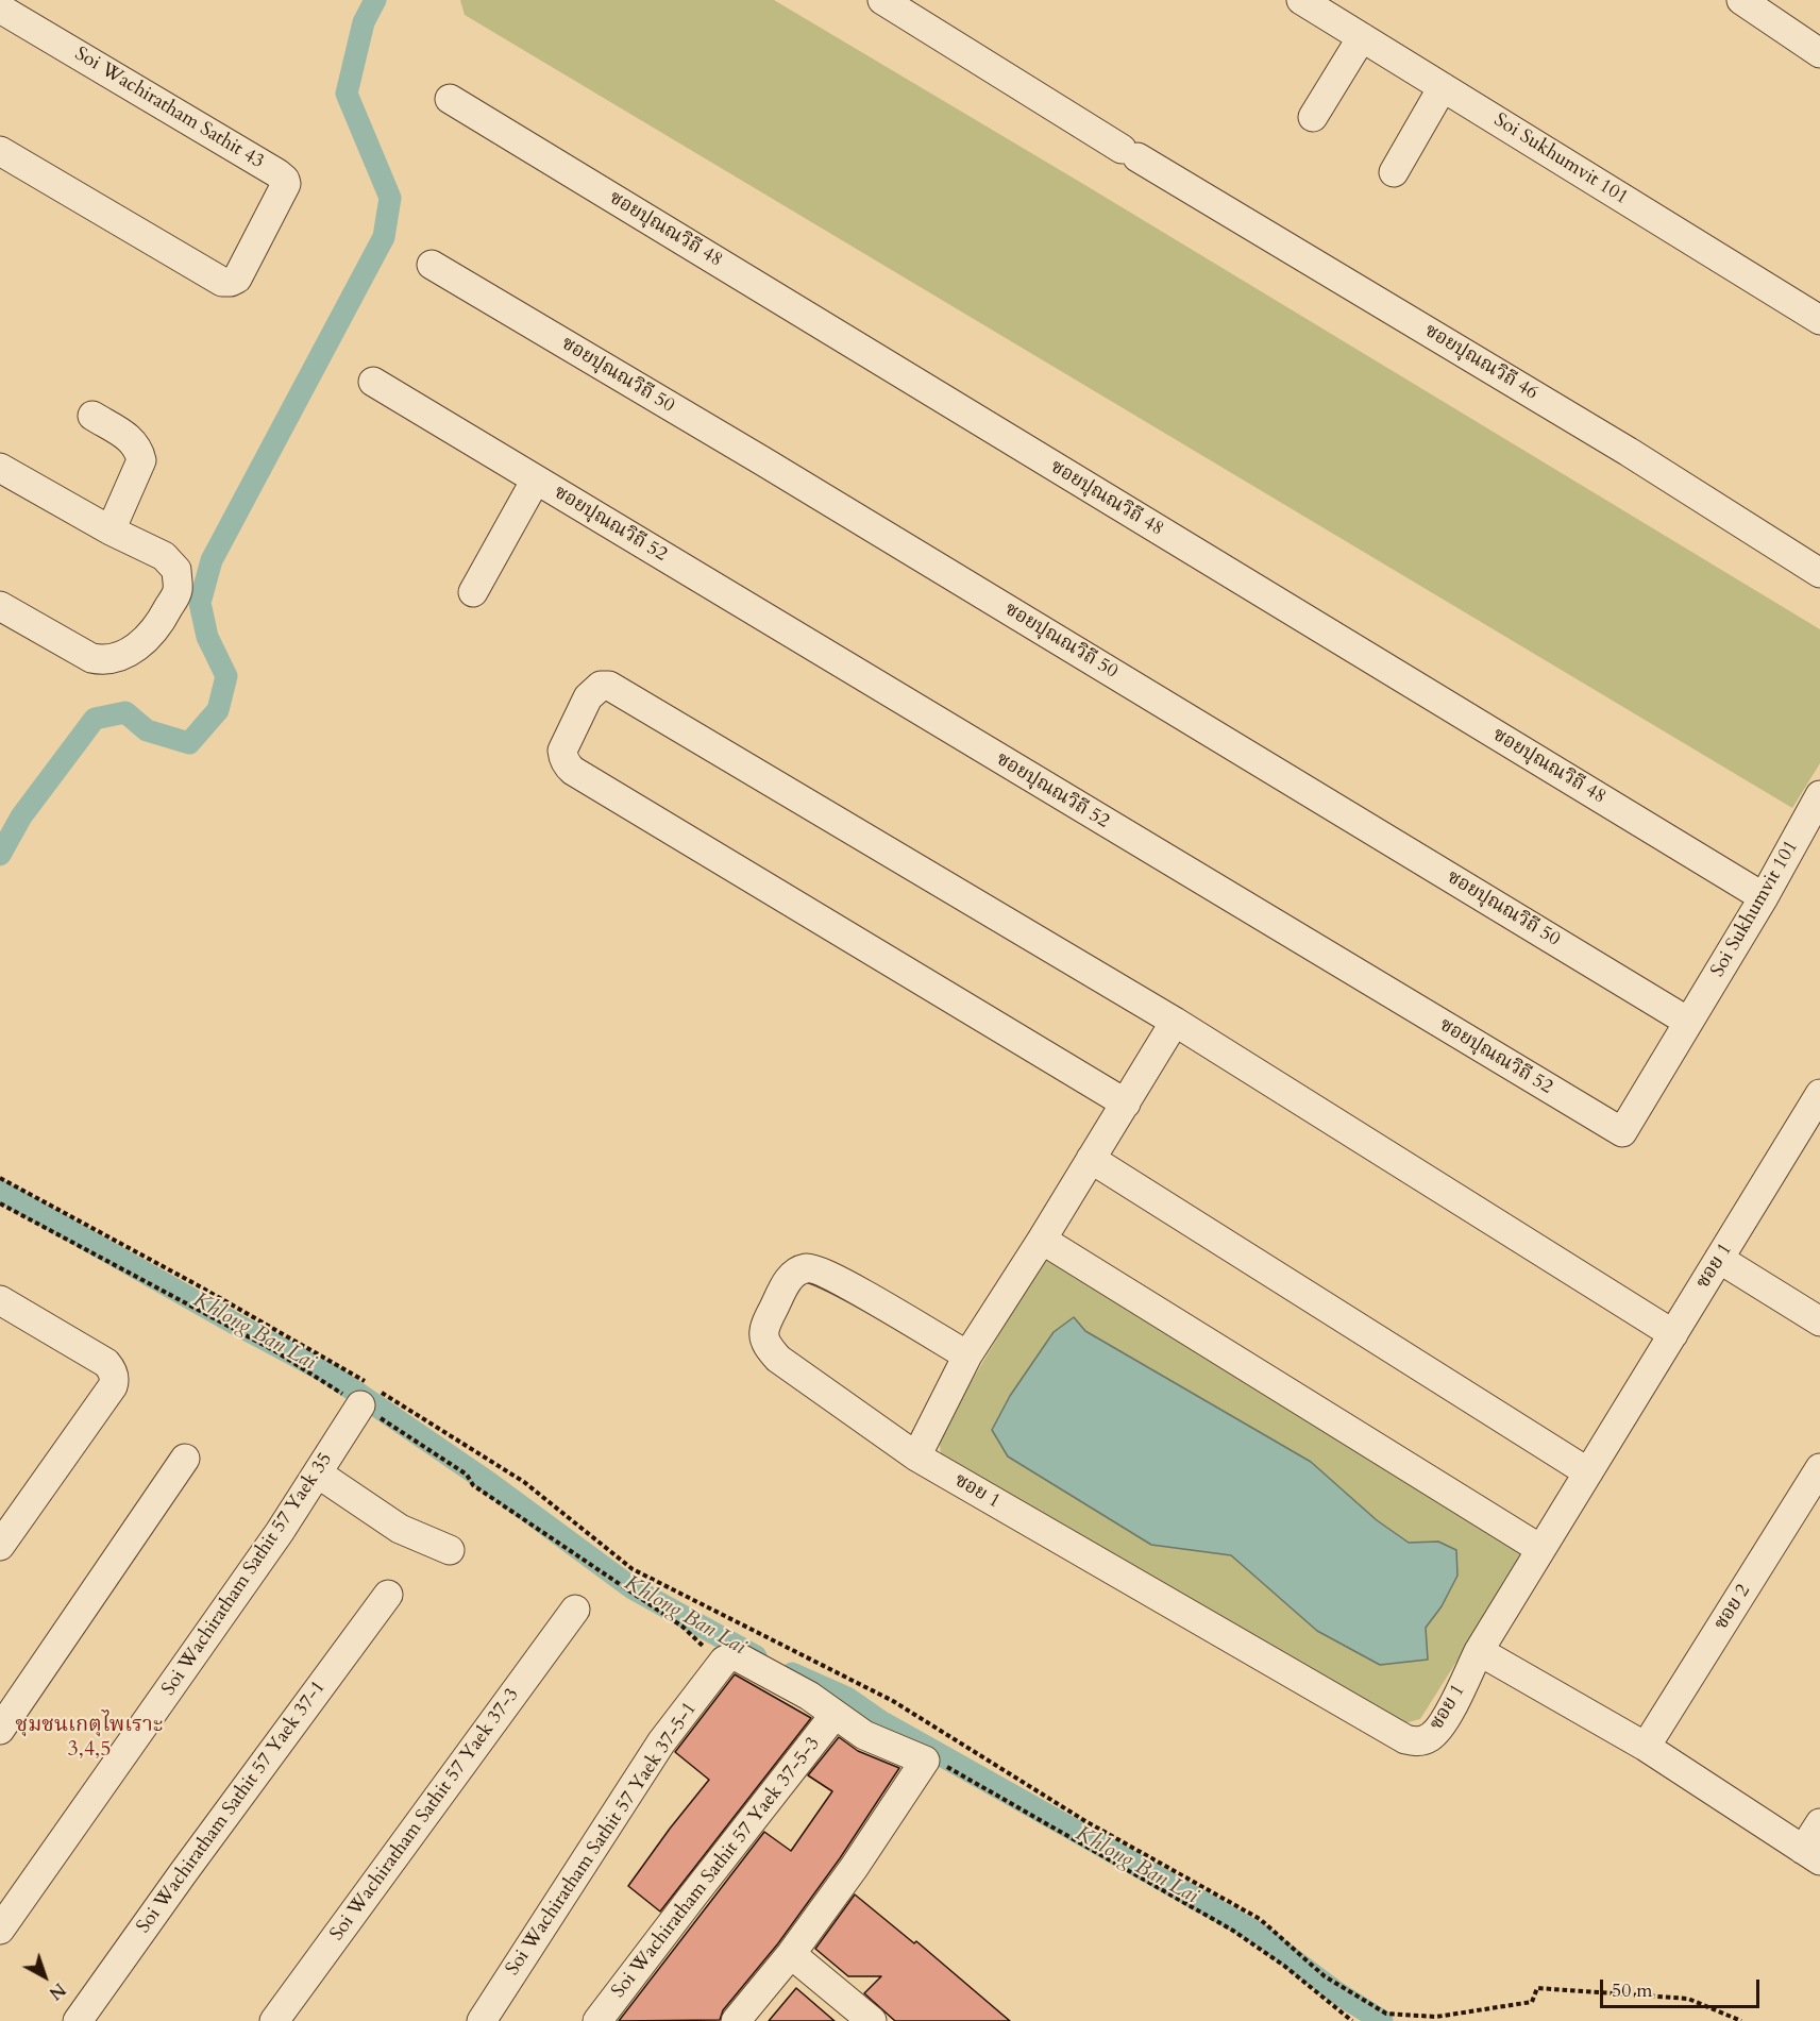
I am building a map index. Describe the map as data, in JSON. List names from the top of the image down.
{
  "streets": {
    "street": [
      "Soi Wachiratham Sathit 43",
      "Soi Sukhumvit 101",
      "ซอยปุณณวิถี 48",
      "ซอยปุณณวิถี 46",
      "ซอยปุณณวิถี 50",
      "ซอยปุณณวิถี 52",
      "ซอย 1",
      "Soi Wachiratham Sathit 57 Yaek 35",
      "ซอย 2",
      "Soi Wachiratham Sathit 57 Yaek 37-1",
      "Soi Wachiratham Sathit 57 Yaek 37-3",
      "Soi Wachiratham Sathit 57 Yaek 37-5-1",
      "Soi Wachiratham Sathit 57 Yaek 37-5-3"
    ]
  },
  "crossings": [
    ["Soi Sukhumvit 101", "ซอยปุณณวิถี 48"],
    ["Soi Sukhumvit 101", "ซอยปุณณวิถี 50"],
    ["Soi Sukhumvit 101", "ซอยปุณณวิถี 52"],
    ["ซอยปุณณวิถี 50", "ซอยปุณณวิถี 52"],
    ["Soi Wachiratham Sathit 57 Yaek 37-5-1", "Soi Wachiratham Sathit 57 Yaek 37-5-3"]
  ],
  "districts": ["ชุมชนเกตุไพเราะ 3,4,5"],
  "water": ["Khlong Ban Lai"],
  "scale_bar": "50 m",
  "north": "bottom right"
}
